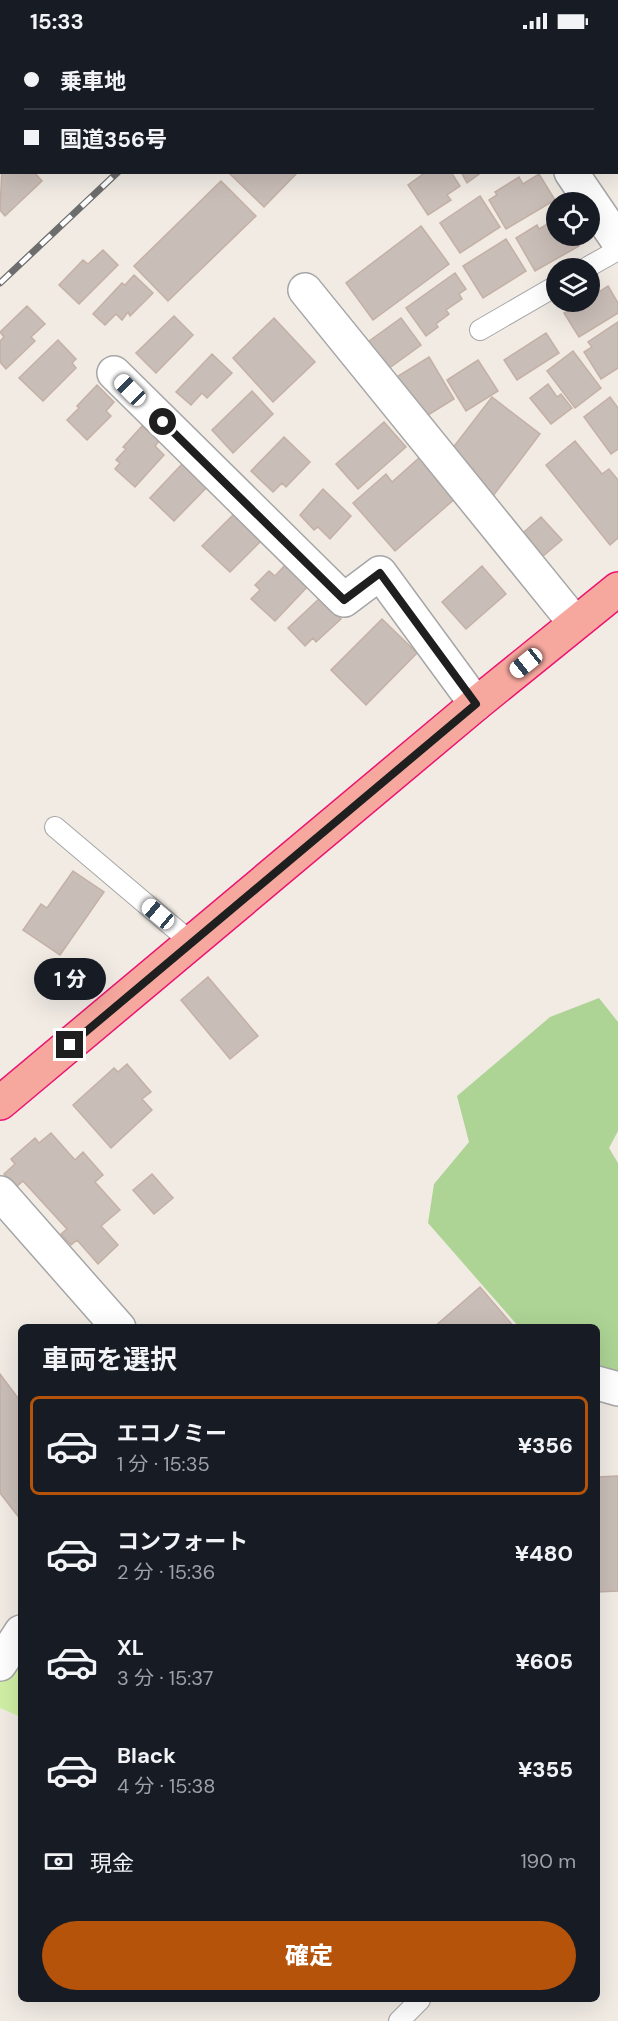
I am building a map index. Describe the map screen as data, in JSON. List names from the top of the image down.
{
  "page": {
    "status": "15:33",
    "banner": ["乗車地", "国道356号"],
    "bubble": "1 分",
    "heading": "車両を選択",
    "list": [
      {
        "name": "エコノミー",
        "note": "1 分 · 15:35",
        "value": "¥356"
      },
      {
        "name": "コンフォート",
        "note": "2 分 · 15:36",
        "value": "¥480"
      },
      {
        "name": "XL",
        "note": "3 分 · 15:37",
        "value": "¥605"
      },
      {
        "name": "Black",
        "note": "4 分 · 15:38",
        "value": "¥355"
      }
    ],
    "pay": ["現金", "190 m"],
    "buttons": "確定"
  }
}
